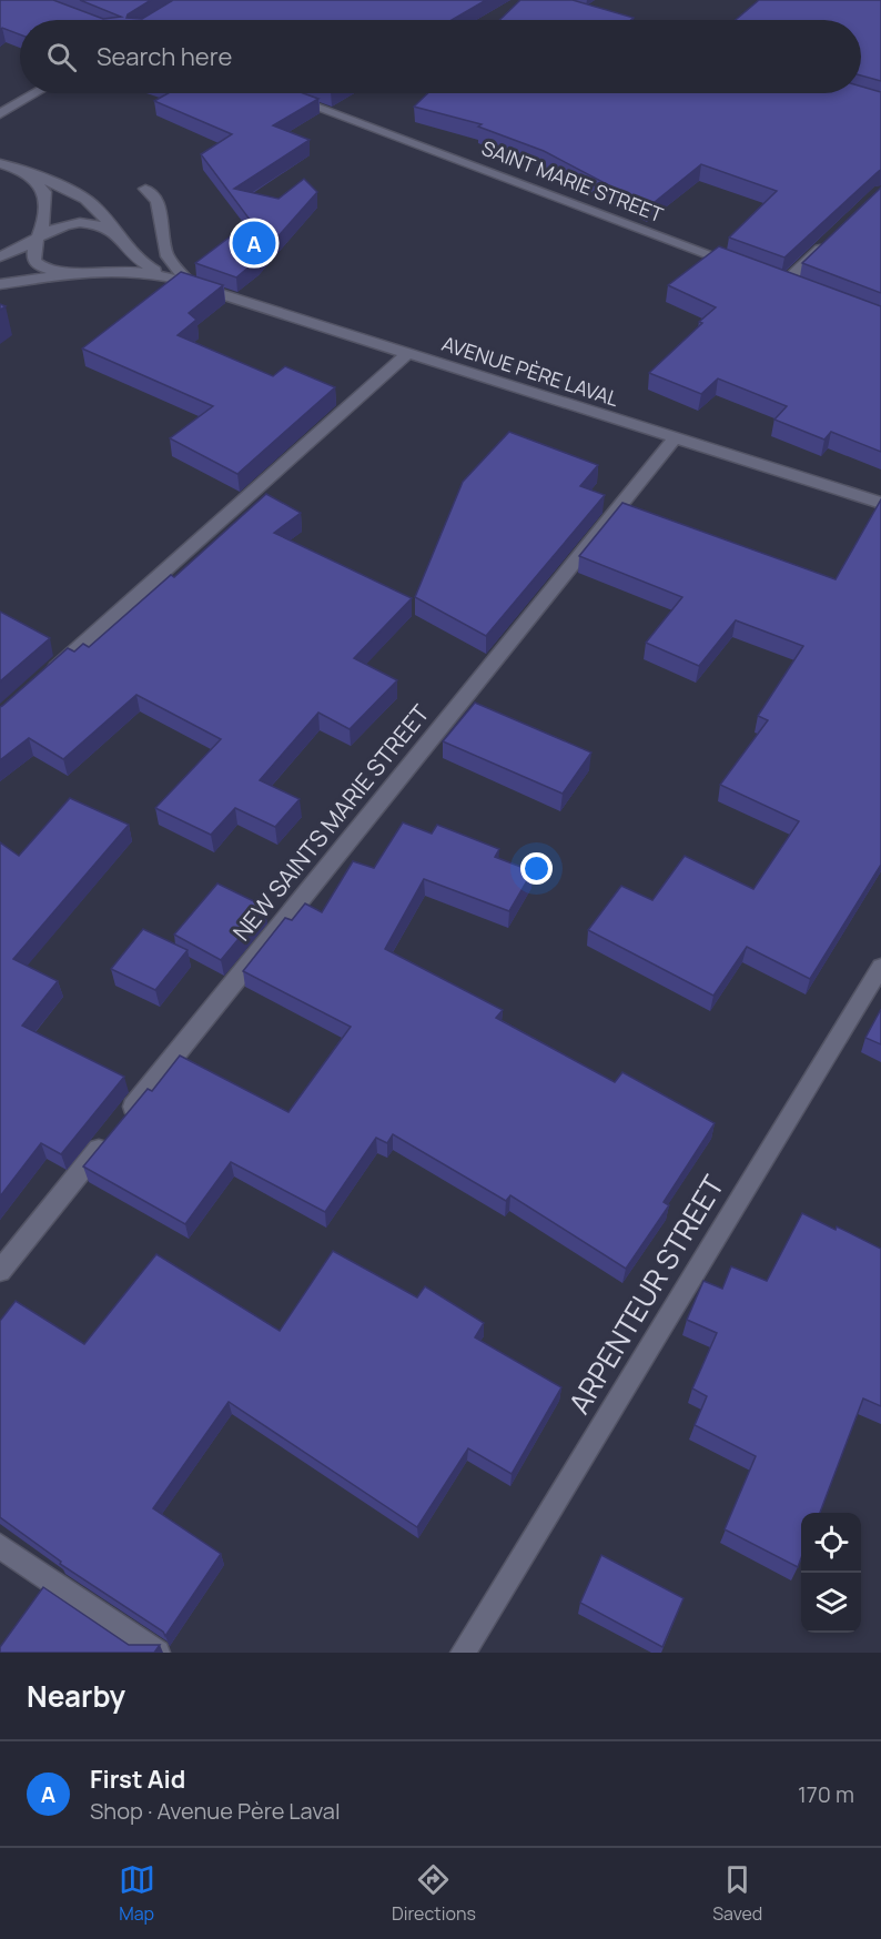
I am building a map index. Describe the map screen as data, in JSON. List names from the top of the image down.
{
  "streets": {
    "street": [
      "SAINT MARIE STREET",
      "AVENUE PÈRE LAVAL",
      "NEW SAINTS MARIE STREET",
      "ARPENTEUR STREET"
    ]
  },
  "crossings": [
    ["AVENUE PÈRE LAVAL", "NEW SAINTS MARIE STREET"]
  ],
  "page": {
    "search": "Search here",
    "pins": "A",
    "heading": "Nearby",
    "list": [
      {
        "mark": "A",
        "name": "First Aid",
        "note": "Shop · Avenue Père Laval",
        "value": "170 m"
      }
    ],
    "nav": ["Map", "Directions", "Saved"]
  }
}
